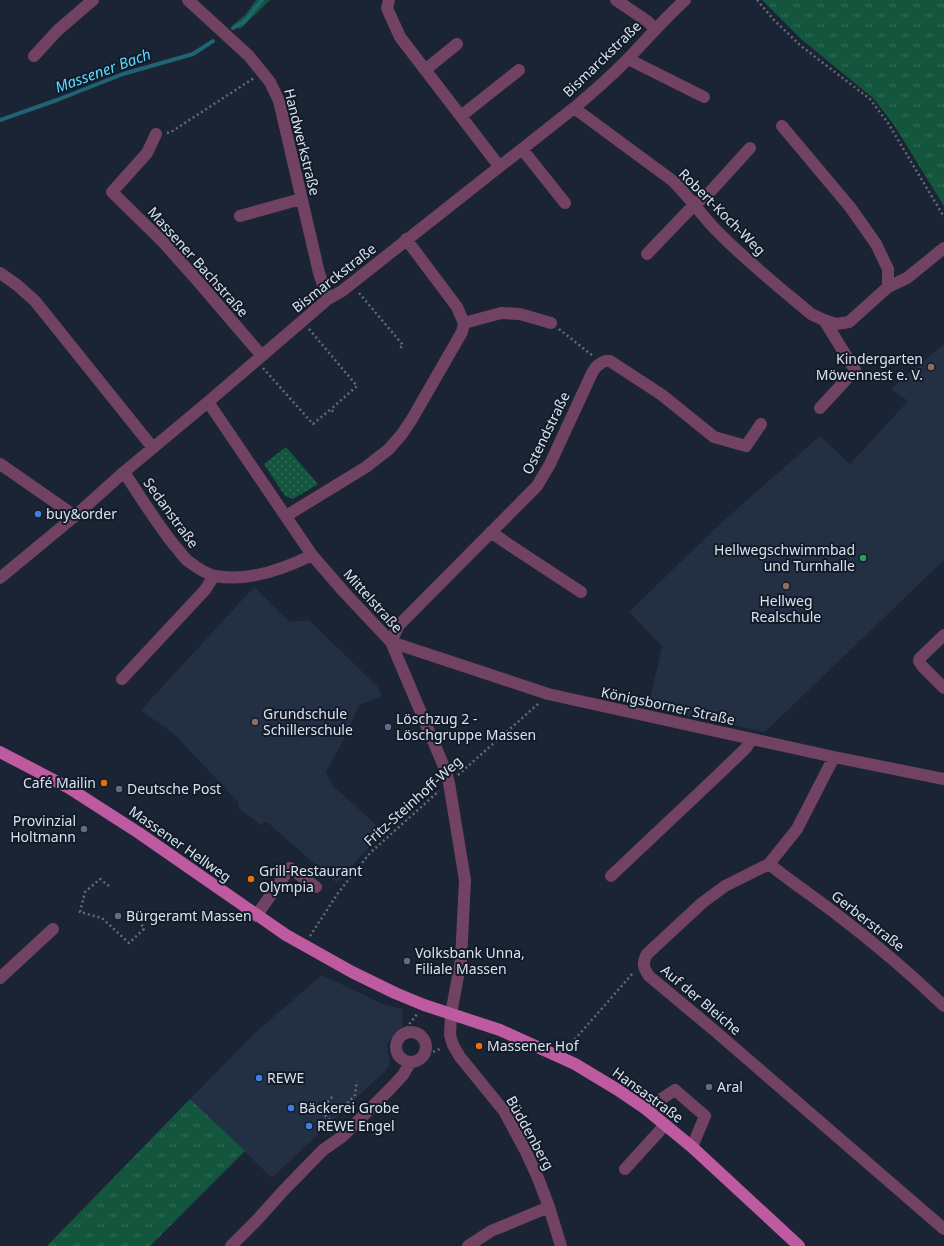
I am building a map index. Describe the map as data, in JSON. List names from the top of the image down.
{
  "streets": {
    "main road": ["Massener Hellweg", "Hansastraße"],
    "street": [
      "Bismarckstraße",
      "Handwerkstraße",
      "Robert-Koch-Weg",
      "Massener Bachstraße",
      "Ostendstraße",
      "Sedanstraße",
      "Mittelstraße",
      "Königsborner Straße",
      "Gerberstraße",
      "Auf der Bleiche",
      "Büddenberg"
    ],
    "path": ["Fritz-Steinhoff-Weg"]
  },
  "crossings": [
    ["Bismarckstraße", "Handwerkstraße"],
    ["Bismarckstraße", "Robert-Koch-Weg"],
    ["Bismarckstraße", "Massener Bachstraße"],
    ["Bismarckstraße", "Sedanstraße"],
    ["Bismarckstraße", "Mittelstraße"],
    ["Ostendstraße", "Mittelstraße"],
    ["Ostendstraße", "Königsborner Straße"],
    ["Sedanstraße", "Mittelstraße"],
    ["Mittelstraße", "Königsborner Straße"],
    ["Mittelstraße", "Fritz-Steinhoff-Weg"],
    ["Mittelstraße", "Massener Hellweg"],
    ["Mittelstraße", "Hansastraße"],
    ["Mittelstraße", "Büddenberg"],
    ["Königsborner Straße", "Fritz-Steinhoff-Weg"],
    ["Königsborner Straße", "Auf der Bleiche"],
    ["Massener Hellweg", "Hansastraße"],
    ["Massener Hellweg", "Büddenberg"],
    ["Gerberstraße", "Auf der Bleiche"],
    ["Hansastraße", "Büddenberg"]
  ],
  "water": ["Massener Bach"],
  "places": [
    "Kindergarten Möwennest e. V.",
    "buy&order",
    "Hellwegschwimmbad und Turnhalle",
    "Hellweg Realschule",
    "Grundschule Schillerschule",
    "Löschzug 2 - Löschgruppe Massen",
    "Café Mailin",
    "Deutsche Post",
    "Provinzial Holtmann",
    "Grill-Restaurant Olympia",
    "Bürgeramt Massen",
    "Volksbank Unna, Filiale Massen",
    "Massener Hof",
    "REWE",
    "Aral",
    "Bäckerei Grobe",
    "REWE Engel"
  ]
}
